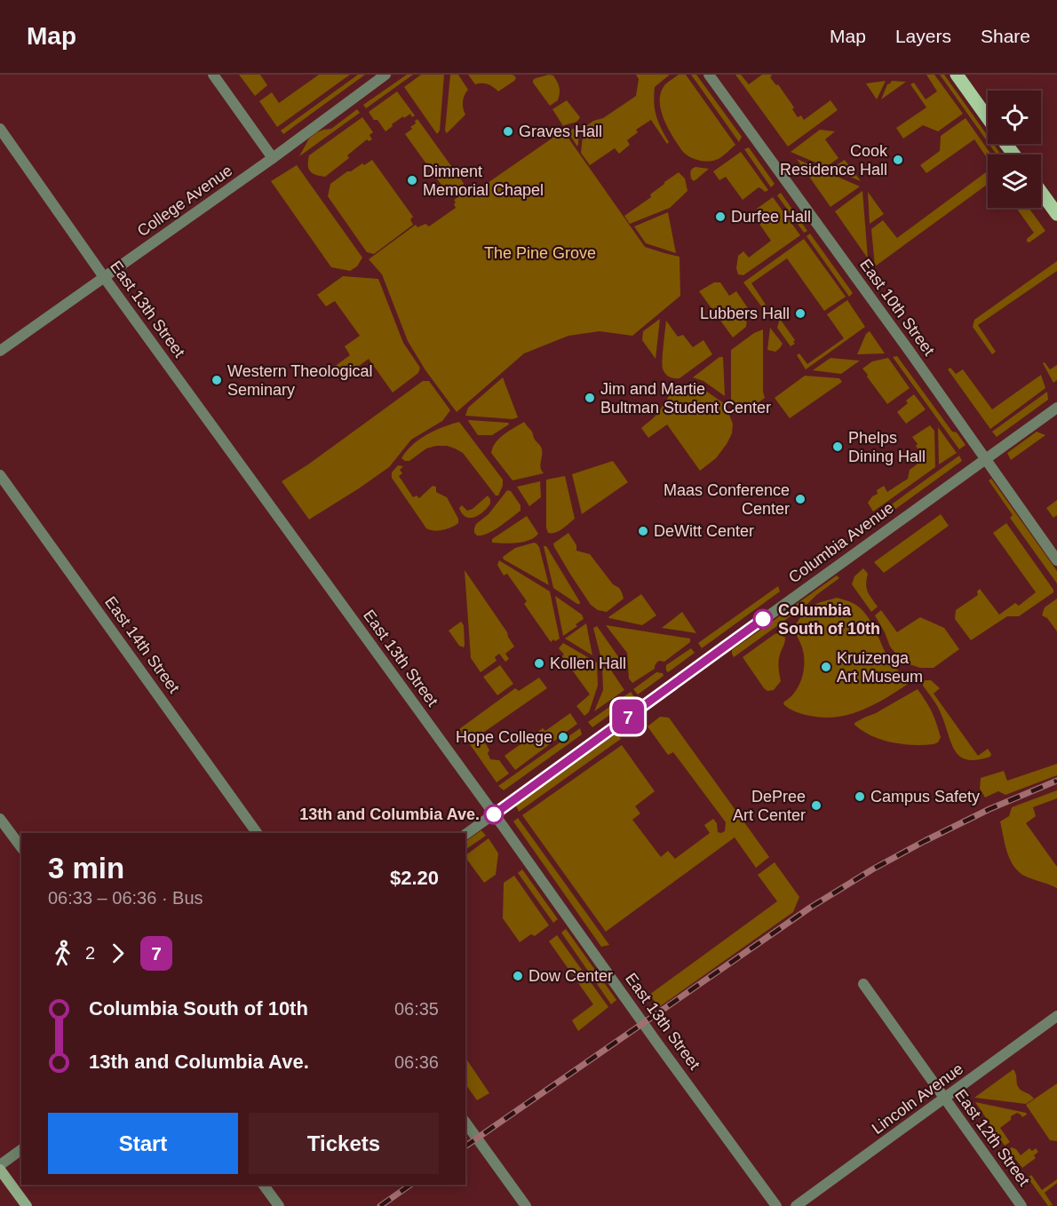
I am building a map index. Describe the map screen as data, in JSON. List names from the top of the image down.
{
  "streets": {
    "street": [
      "College Avenue",
      "East 10th Street",
      "East 13th Street",
      "Columbia Avenue",
      "East 14th Street",
      "Lincoln Avenue",
      "East 12th Street"
    ]
  },
  "crossings": [
    ["College Avenue", "East 13th Street"],
    ["East 10th Street", "Columbia Avenue"],
    ["East 13th Street", "Columbia Avenue"],
    ["Lincoln Avenue", "East 12th Street"]
  ],
  "parks": ["The Pine Grove"],
  "places": [
    "Graves Hall",
    "Cook Residence Hall",
    "Dimnent Memorial Chapel",
    "Durfee Hall",
    "Lubbers Hall",
    "Western Theological Seminary",
    "Jim and Martie Bultman Student Center",
    "Phelps Dining Hall",
    "Maas Conference Center",
    "DeWitt Center",
    "Columbia South of 10th",
    "Kollen Hall",
    "Kruizenga Art Museum",
    "Hope College",
    "Campus Safety",
    "DePree Art Center",
    "13th and Columbia Ave.",
    "Dow Center"
  ],
  "lines": ["bus line 7"],
  "page": {
    "header": "Map",
    "nav": ["Map", "Layers", "Share"],
    "on_map": "7",
    "heading": ["3 min", "06:33 – 06:36 · Bus", "$2.20"],
    "legs": ["2", "7"],
    "list": [
      {
        "name": "Columbia South of 10th",
        "value": "06:35"
      },
      {
        "name": "13th and Columbia Ave.",
        "value": "06:36"
      }
    ],
    "buttons": ["Start", "Tickets"]
  }
}
